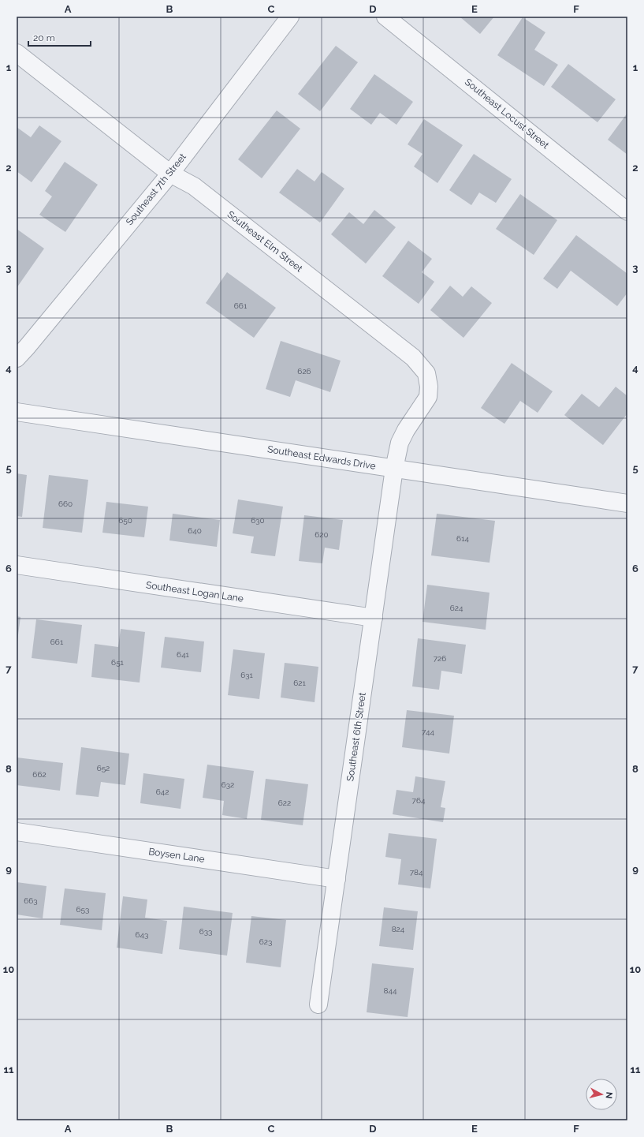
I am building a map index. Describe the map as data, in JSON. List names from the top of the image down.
{
  "streets": {
    "street": [
      "Southeast Locust Street",
      "Southeast 7th Street",
      "Southeast Elm Street",
      "Southeast Edwards Drive",
      "Southeast Logan Lane",
      "Southeast 6th Street",
      "Boysen Lane"
    ]
  },
  "crossings": [
    ["Southeast 7th Street", "Southeast Elm Street"],
    ["Southeast Elm Street", "Southeast Edwards Drive"],
    ["Southeast Elm Street", "Southeast 6th Street"],
    ["Southeast Edwards Drive", "Southeast 6th Street"],
    ["Southeast Logan Lane", "Southeast 6th Street"],
    ["Southeast 6th Street", "Boysen Lane"]
  ],
  "house_numbers": [
    "661",
    "626",
    "660",
    "650",
    "630",
    "640",
    "620",
    "614",
    "624",
    "661",
    "641",
    "726",
    "651",
    "631",
    "621",
    "744",
    "652",
    "662",
    "632",
    "642",
    "764",
    "622",
    "784",
    "663",
    "653",
    "824",
    "633",
    "643",
    "623",
    "844"
  ],
  "scale_bar": "20 m",
  "north": "right",
  "grid": {
    "columns": [
      "A",
      "B",
      "C",
      "D",
      "E",
      "F"
    ],
    "rows": [
      "1",
      "2",
      "3",
      "4",
      "5",
      "6",
      "7",
      "8",
      "9",
      "10",
      "11"
    ]
  }
}
